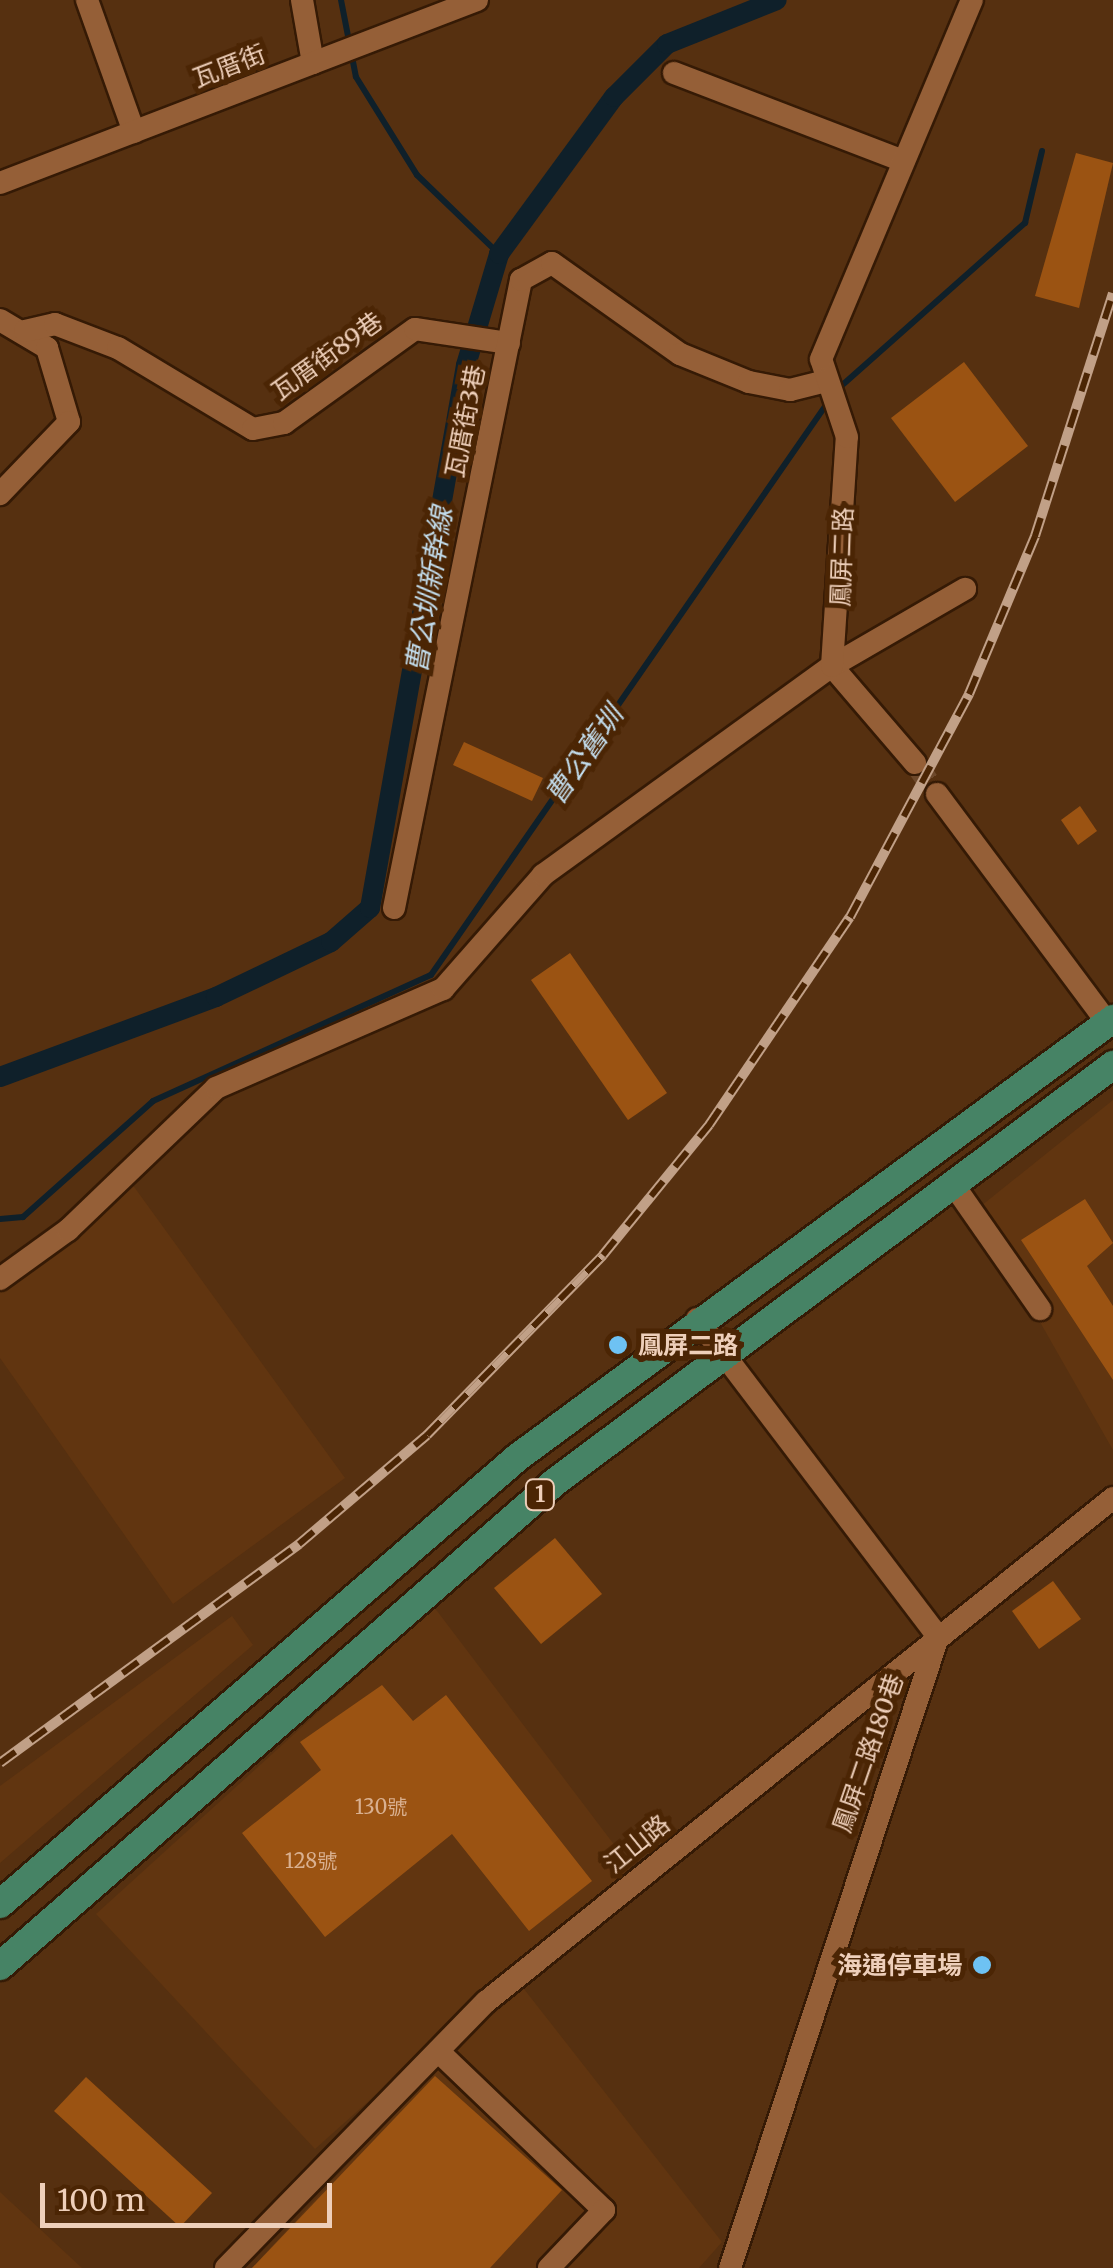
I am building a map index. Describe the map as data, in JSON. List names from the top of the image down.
{
  "streets": {
    "main road": ["1"],
    "street": [
      "瓦厝街",
      "瓦厝街89巷",
      "瓦厝街3巷",
      "鳳屏二路",
      "鳳屏二路180巷",
      "江山路"
    ]
  },
  "crossings": [
    ["瓦厝街89巷", "瓦厝街3巷"],
    ["瓦厝街3巷", "鳳屏二路"],
    ["鳳屏二路180巷", "江山路"]
  ],
  "water": ["曹公圳新幹線", "曹公舊圳"],
  "places": ["鳳屏二路", "海通停車場"],
  "house_numbers": ["130號", "128號"],
  "scale_bar": "100 m"
}
